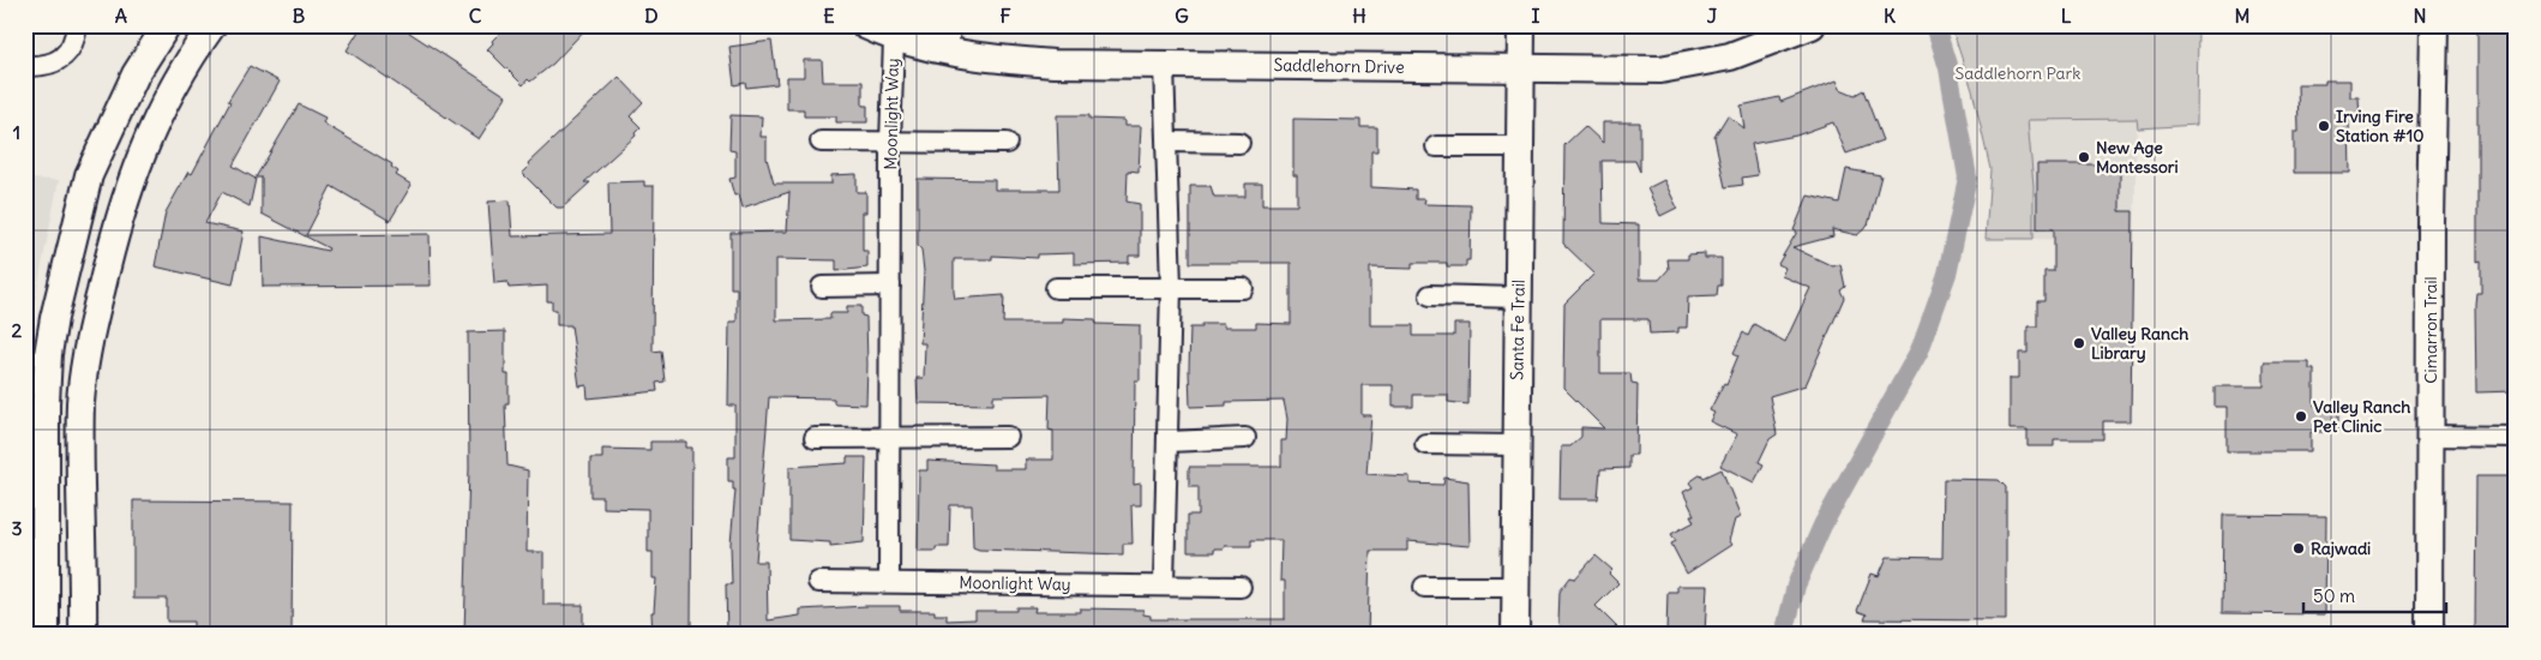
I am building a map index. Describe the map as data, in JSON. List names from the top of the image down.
{
  "streets": {
    "street": [
      "Saddlehorn Drive",
      "Moonlight Way",
      "Santa Fe Trail",
      "Cimarron Trail"
    ]
  },
  "crossings": [
    ["Saddlehorn Drive", "Moonlight Way"],
    ["Saddlehorn Drive", "Santa Fe Trail"]
  ],
  "parks": ["Saddlehorn Park"],
  "places": [
    "Irving Fire Station #10",
    "New Age Montessori",
    "Valley Ranch Library",
    "Valley Ranch Pet Clinic",
    "Rajwadi"
  ],
  "scale_bar": "50 m",
  "grid": {
    "columns": [
      "A",
      "B",
      "C",
      "D",
      "E",
      "F",
      "G",
      "H",
      "I",
      "J",
      "K",
      "L",
      "M",
      "N"
    ],
    "rows": ["1", "2", "3"]
  }
}
